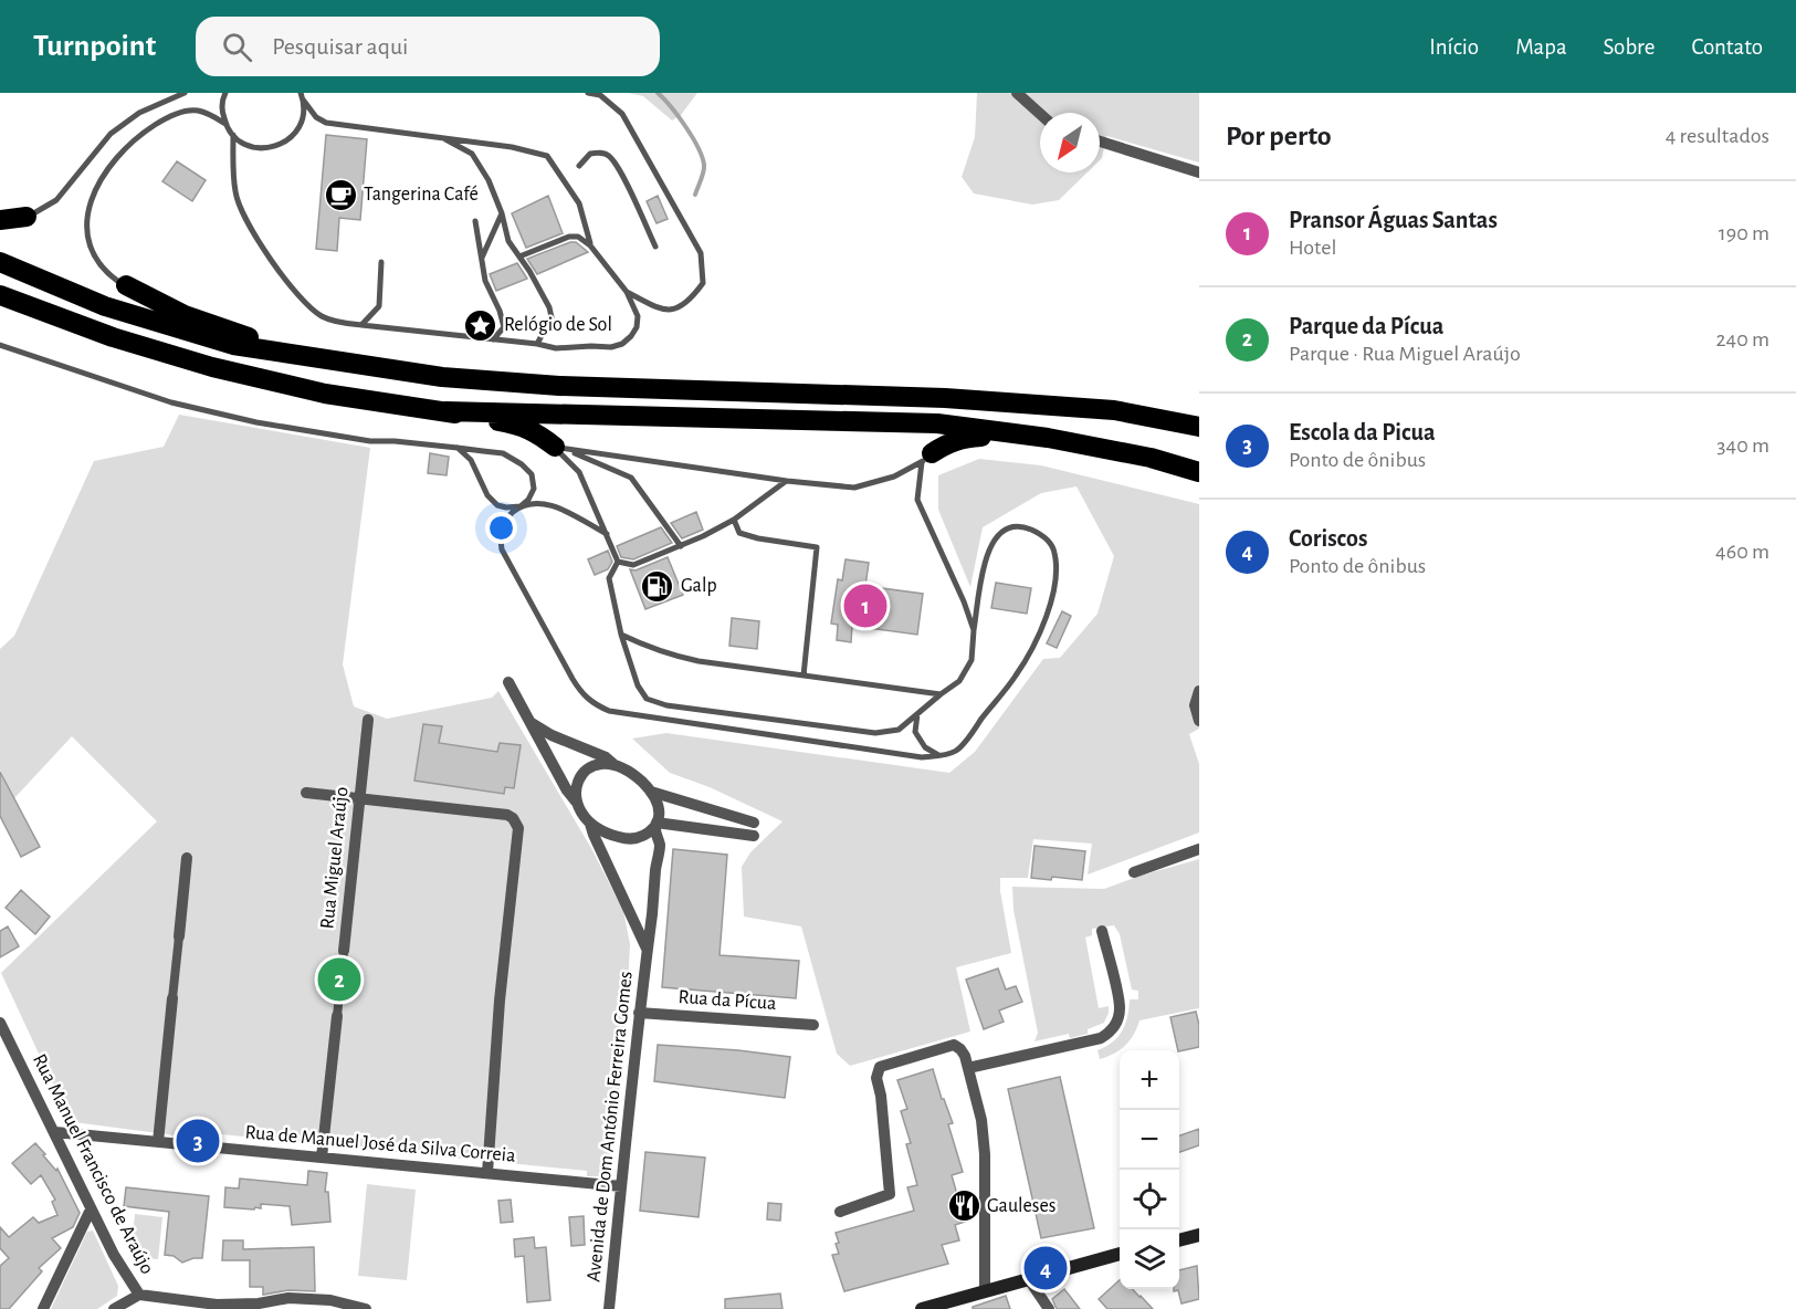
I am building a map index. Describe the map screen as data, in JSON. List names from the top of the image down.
{
  "streets": {
    "street": [
      "Rua Miguel Araújo",
      "Rua da Pícua",
      "Avenida de Dom António Ferreira Gomes",
      "Rua de Manuel José da Silva Correia",
      "Rua Manuel Francisco de Araújo"
    ]
  },
  "crossings": [
    ["Rua Miguel Araújo", "Rua de Manuel José da Silva Correia"],
    ["Rua da Pícua", "Avenida de Dom António Ferreira Gomes"],
    ["Avenida de Dom António Ferreira Gomes", "Rua de Manuel José da Silva Correia"],
    ["Rua de Manuel José da Silva Correia", "Rua Manuel Francisco de Araújo"]
  ],
  "places": {
    "cafe": ["Tangerina Café"],
    "place": ["Relógio de Sol"],
    "fuel station": ["Galp"],
    "restaurant": ["Gauleses"]
  },
  "north": "bottom left",
  "page": {
    "header": "Turnpoint",
    "search": "Pesquisar aqui",
    "nav": [
      "Início",
      "Mapa",
      "Sobre",
      "Contato"
    ],
    "heading": ["Por perto", "4 resultados"],
    "list": [
      {
        "mark": "1",
        "name": "Pransor Águas Santas",
        "note": "Hotel",
        "value": "190 m"
      },
      {
        "mark": "2",
        "name": "Parque da Pícua",
        "note": "Parque · Rua Miguel Araújo",
        "value": "240 m"
      },
      {
        "mark": "3",
        "name": "Escola da Picua",
        "note": "Ponto de ônibus",
        "value": "340 m"
      },
      {
        "mark": "4",
        "name": "Coriscos",
        "note": "Ponto de ônibus",
        "value": "460 m"
      }
    ],
    "pins": [
      "1",
      "2",
      "3",
      "4"
    ],
    "map_buttons": ["+", "−"]
  }
}
